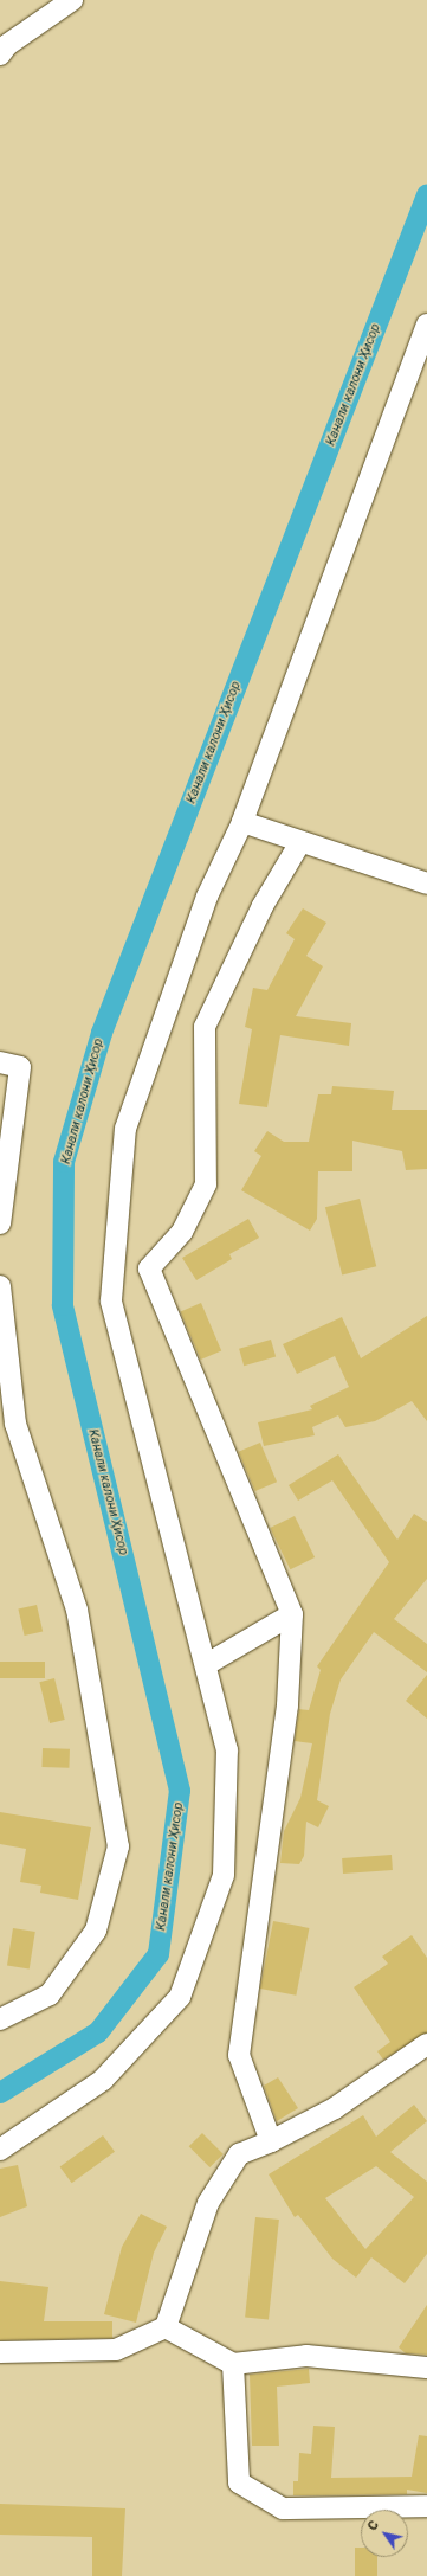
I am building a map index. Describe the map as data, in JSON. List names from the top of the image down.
{
  "water": ["Канали калони Ҳисор"],
  "north": "top left"
}
